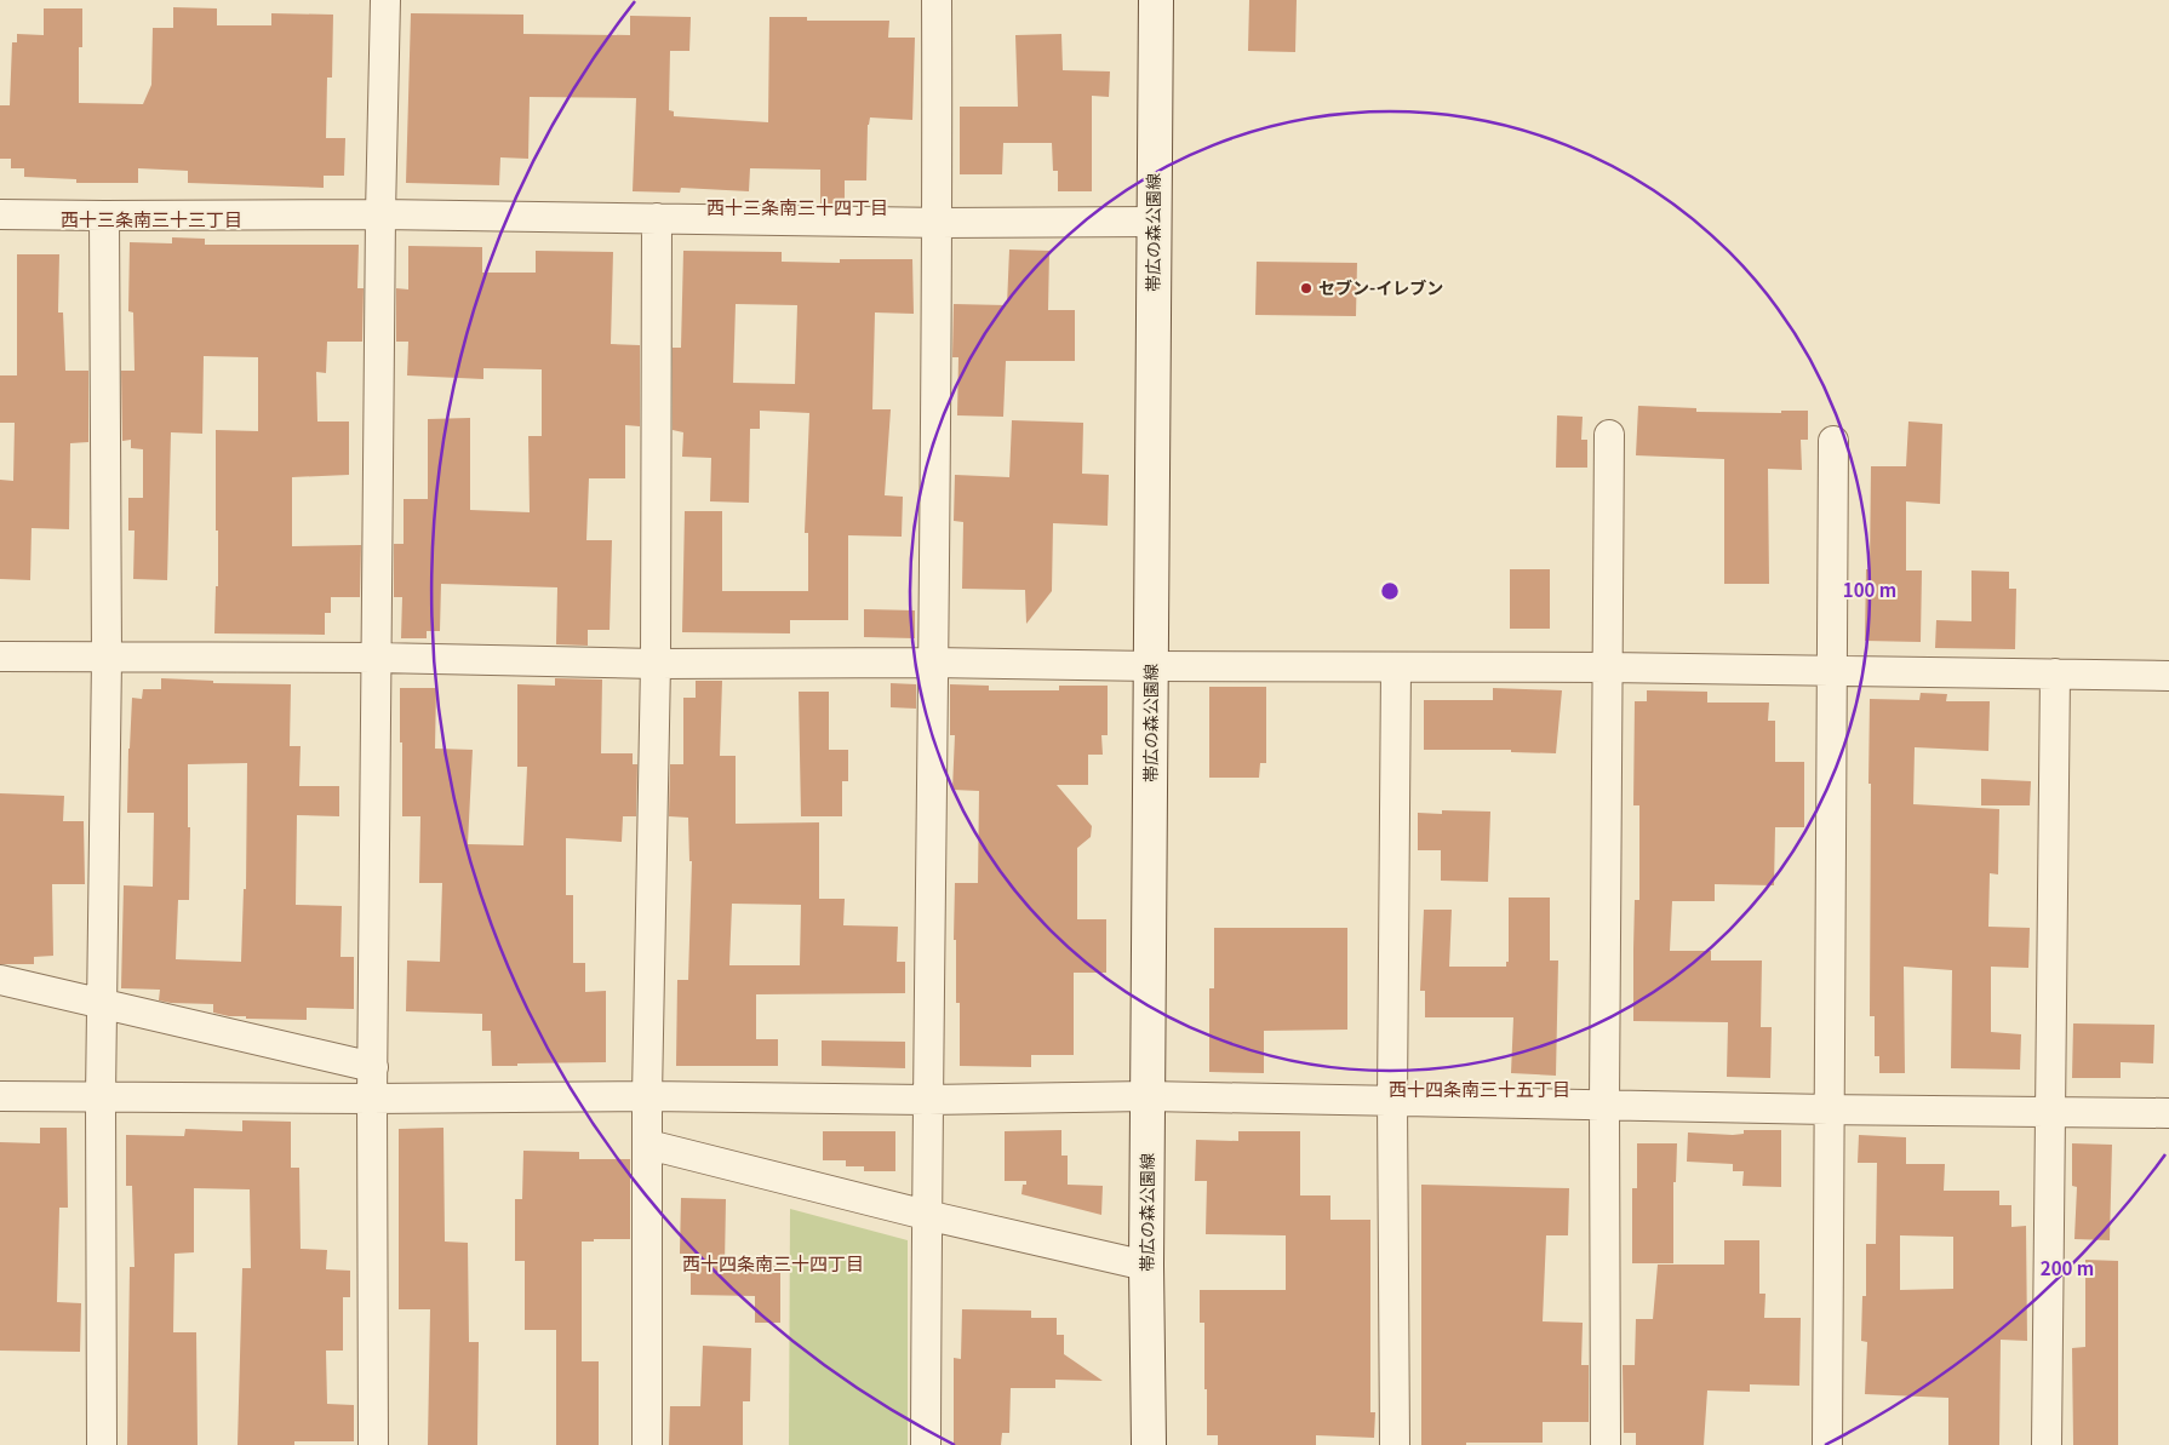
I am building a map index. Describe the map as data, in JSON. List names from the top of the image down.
{
  "streets": {
    "main road": ["帯広の森公園線"]
  },
  "districts": [
    "西十三条南三十四丁目",
    "西十三条南三十三丁目",
    "西十四条南三十五丁目",
    "西十四条南三十四丁目"
  ],
  "places": ["セブン-イレブン"],
  "rings": ["100 m", "200 m"]
}
